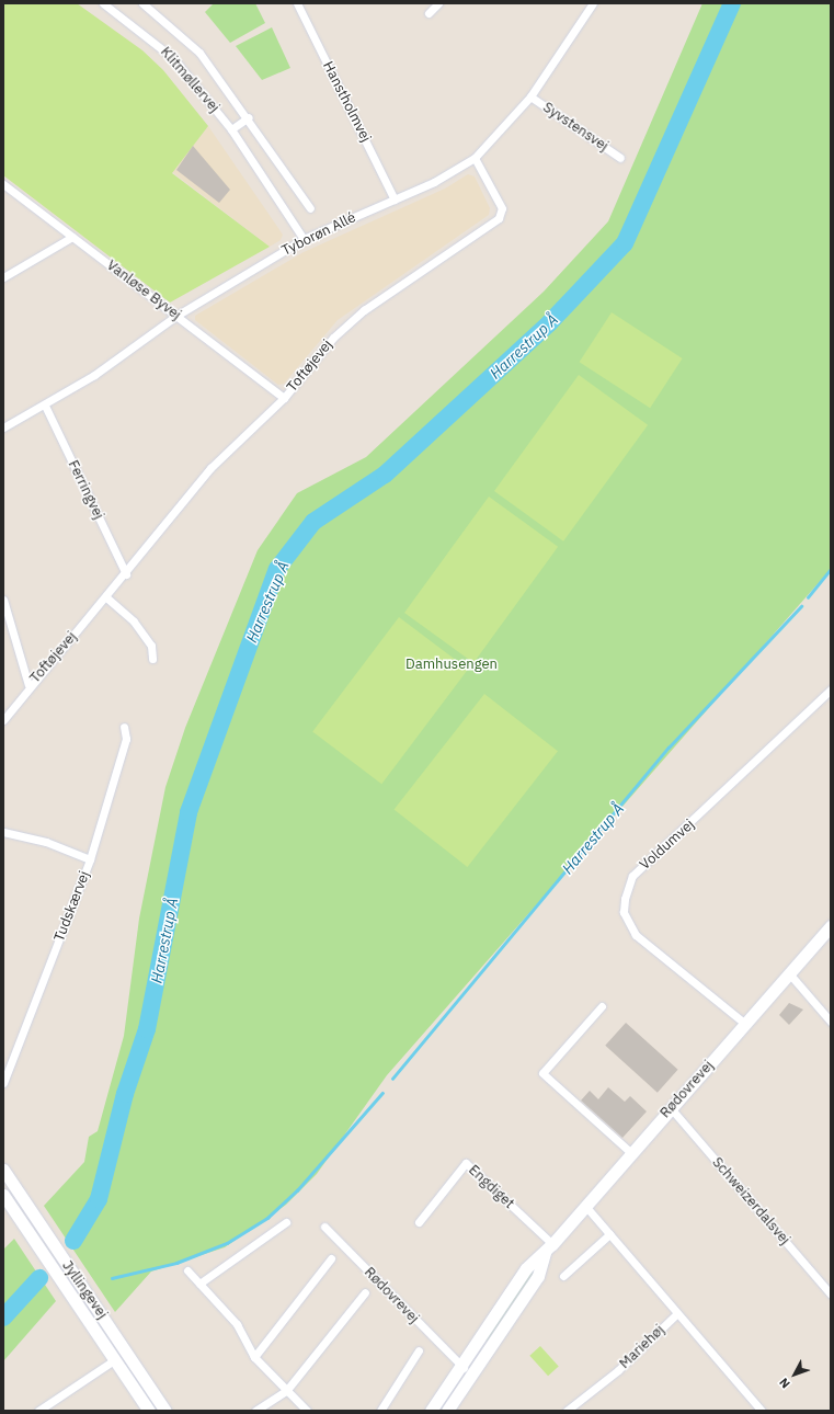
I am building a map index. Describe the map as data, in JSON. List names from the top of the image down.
{
  "streets": {
    "street": [
      "Klitmøllervej",
      "Hanstholmvej",
      "Syvstensvej",
      "Tyborøn Allé",
      "Vanløse Byvej",
      "Toftøjevej",
      "Ferringvej",
      "Voldumvej",
      "Tudskærvej",
      "Rødovrevej",
      "Engdiget",
      "Schweizerdalsvej",
      "Jyllingevej",
      "Mariehøj"
    ]
  },
  "crossings": [
    ["Klitmøllervej", "Tyborøn Allé"],
    ["Hanstholmvej", "Tyborøn Allé"],
    ["Syvstensvej", "Tyborøn Allé"],
    ["Tyborøn Allé", "Vanløse Byvej"],
    ["Tyborøn Allé", "Toftøjevej"],
    ["Tyborøn Allé", "Ferringvej"],
    ["Vanløse Byvej", "Toftøjevej"],
    ["Toftøjevej", "Ferringvej"],
    ["Voldumvej", "Rødovrevej"],
    ["Rødovrevej", "Engdiget"],
    ["Rødovrevej", "Schweizerdalsvej"],
    ["Rødovrevej", "Mariehøj"]
  ],
  "water": ["Harrestrup Å"],
  "parks": ["Damhusengen"],
  "north": "bottom left"
}
